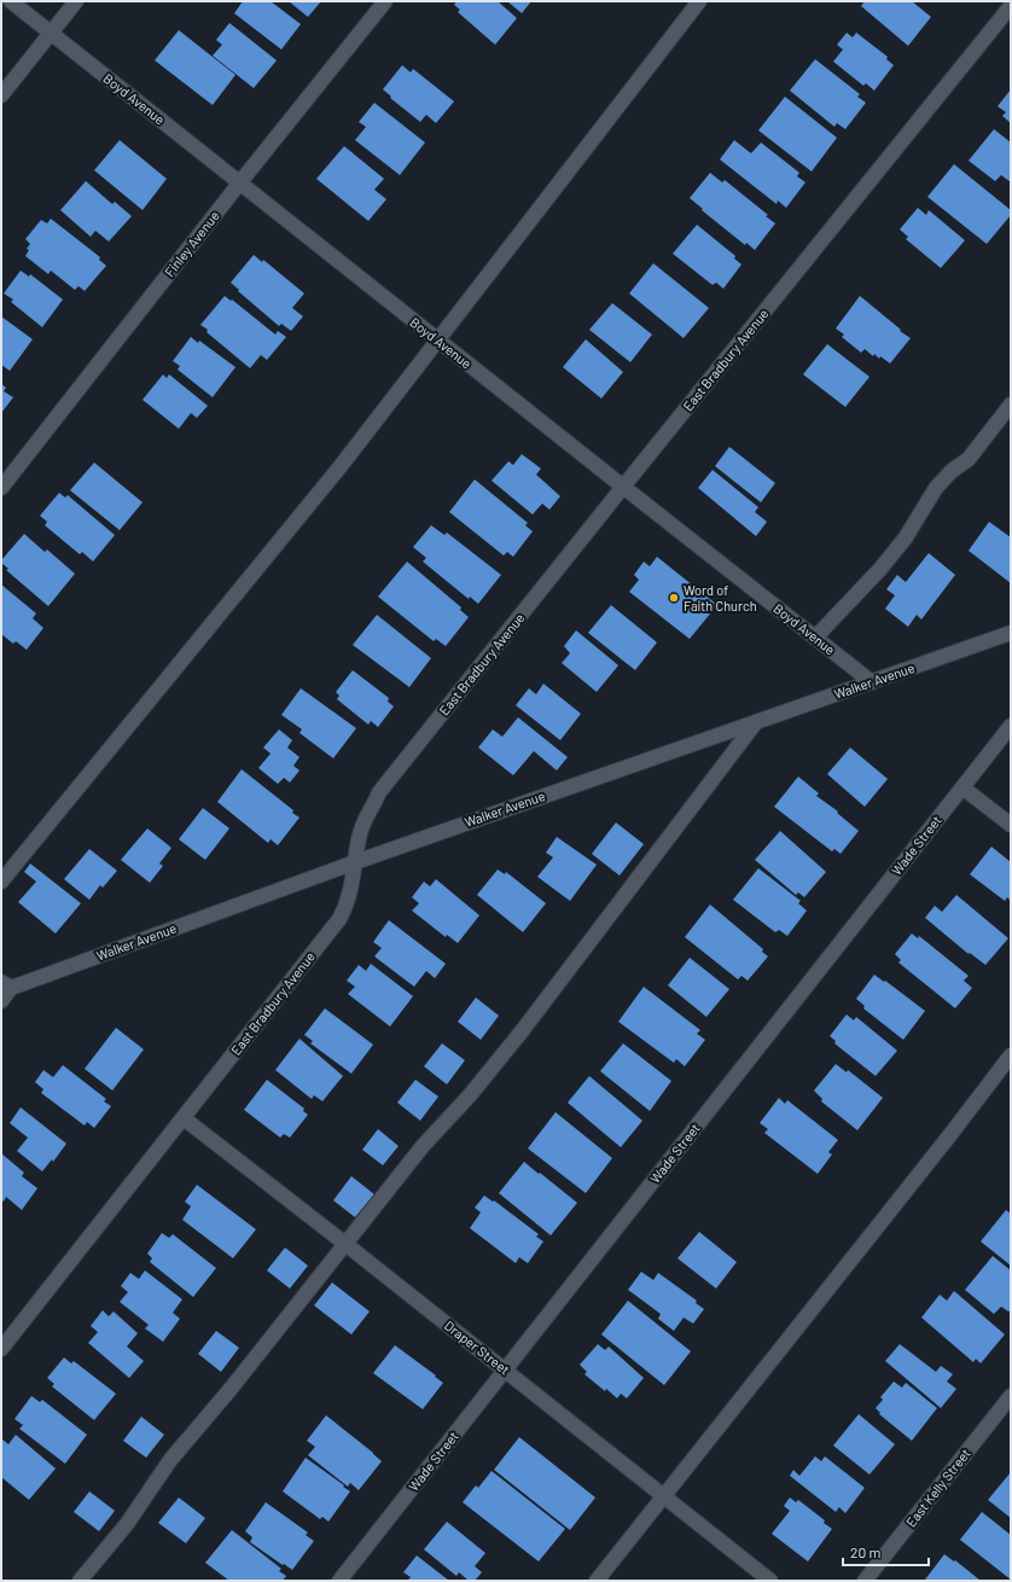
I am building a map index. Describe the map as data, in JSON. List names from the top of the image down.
{
  "streets": {
    "street": [
      "Boyd Avenue",
      "Finley Avenue",
      "East Bradbury Avenue",
      "Walker Avenue",
      "Wade Street",
      "Draper Street",
      "East Kelly Street"
    ]
  },
  "crossings": [
    ["Boyd Avenue", "Finley Avenue"],
    ["Boyd Avenue", "East Bradbury Avenue"],
    ["Boyd Avenue", "Walker Avenue"],
    ["East Bradbury Avenue", "Walker Avenue"],
    ["East Bradbury Avenue", "Draper Street"],
    ["Wade Street", "Draper Street"]
  ],
  "places": ["Word of Faith Church"],
  "scale_bar": "20 m"
}
